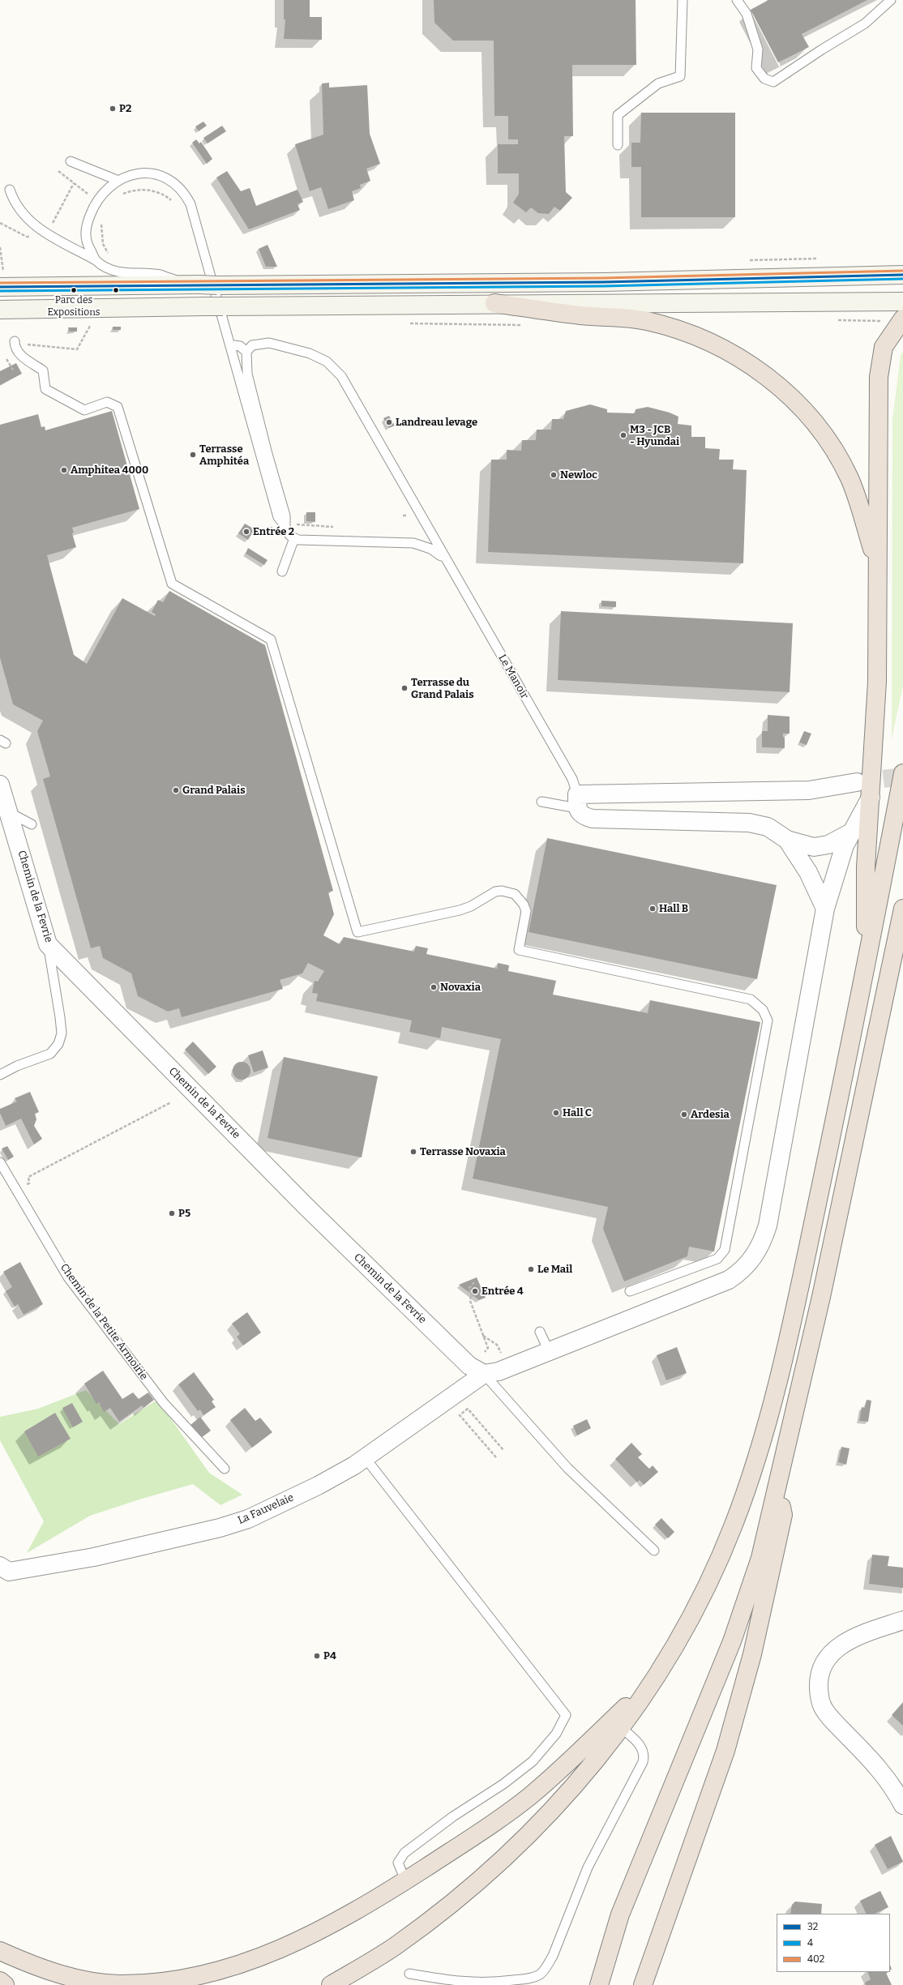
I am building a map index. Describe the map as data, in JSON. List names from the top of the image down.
{
  "streets": {
    "street": ["Chemin de la Fevrie", "La Fauvelaie"],
    "lane": ["Le Manoir", "Chemin de la Petite Armoirie"]
  },
  "crossings": [
    ["Chemin de la Fevrie", "La Fauvelaie"]
  ],
  "places": [
    "P2",
    "Parc des Expositions",
    "Landreau levage",
    "M3 - JCB - Hyundai",
    "Terrasse Amphitéa",
    "Amphitea 4000",
    "Newloc",
    "Entrée 2",
    "Terrasse du Grand Palais",
    "Grand Palais",
    "Hall B",
    "Novaxia",
    "Hall C",
    "Ardesia",
    "Terrasse Novaxia",
    "P5",
    "Le Mail",
    "Entrée 4",
    "P4"
  ],
  "lines": ["transit line 402", "transit line 32", "transit line 4"],
  "legend": ["32", "4", "402"]
}
